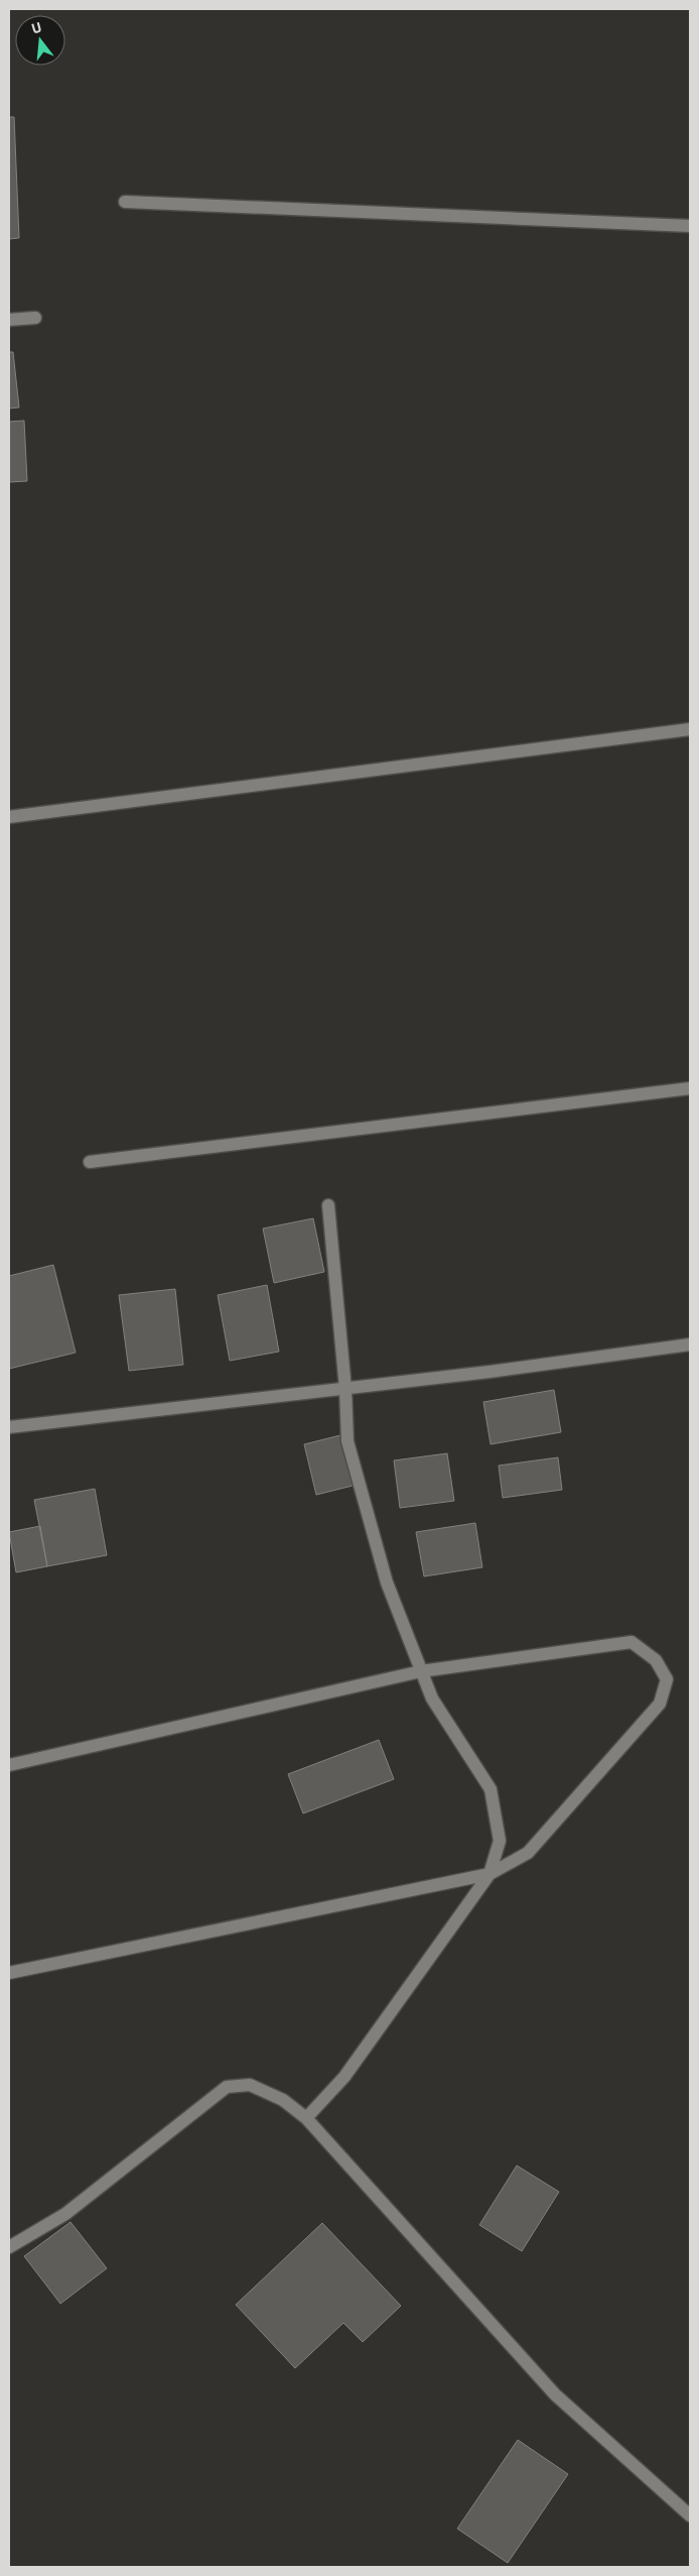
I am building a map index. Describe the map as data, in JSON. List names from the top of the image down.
{
  "north": "top"
}
